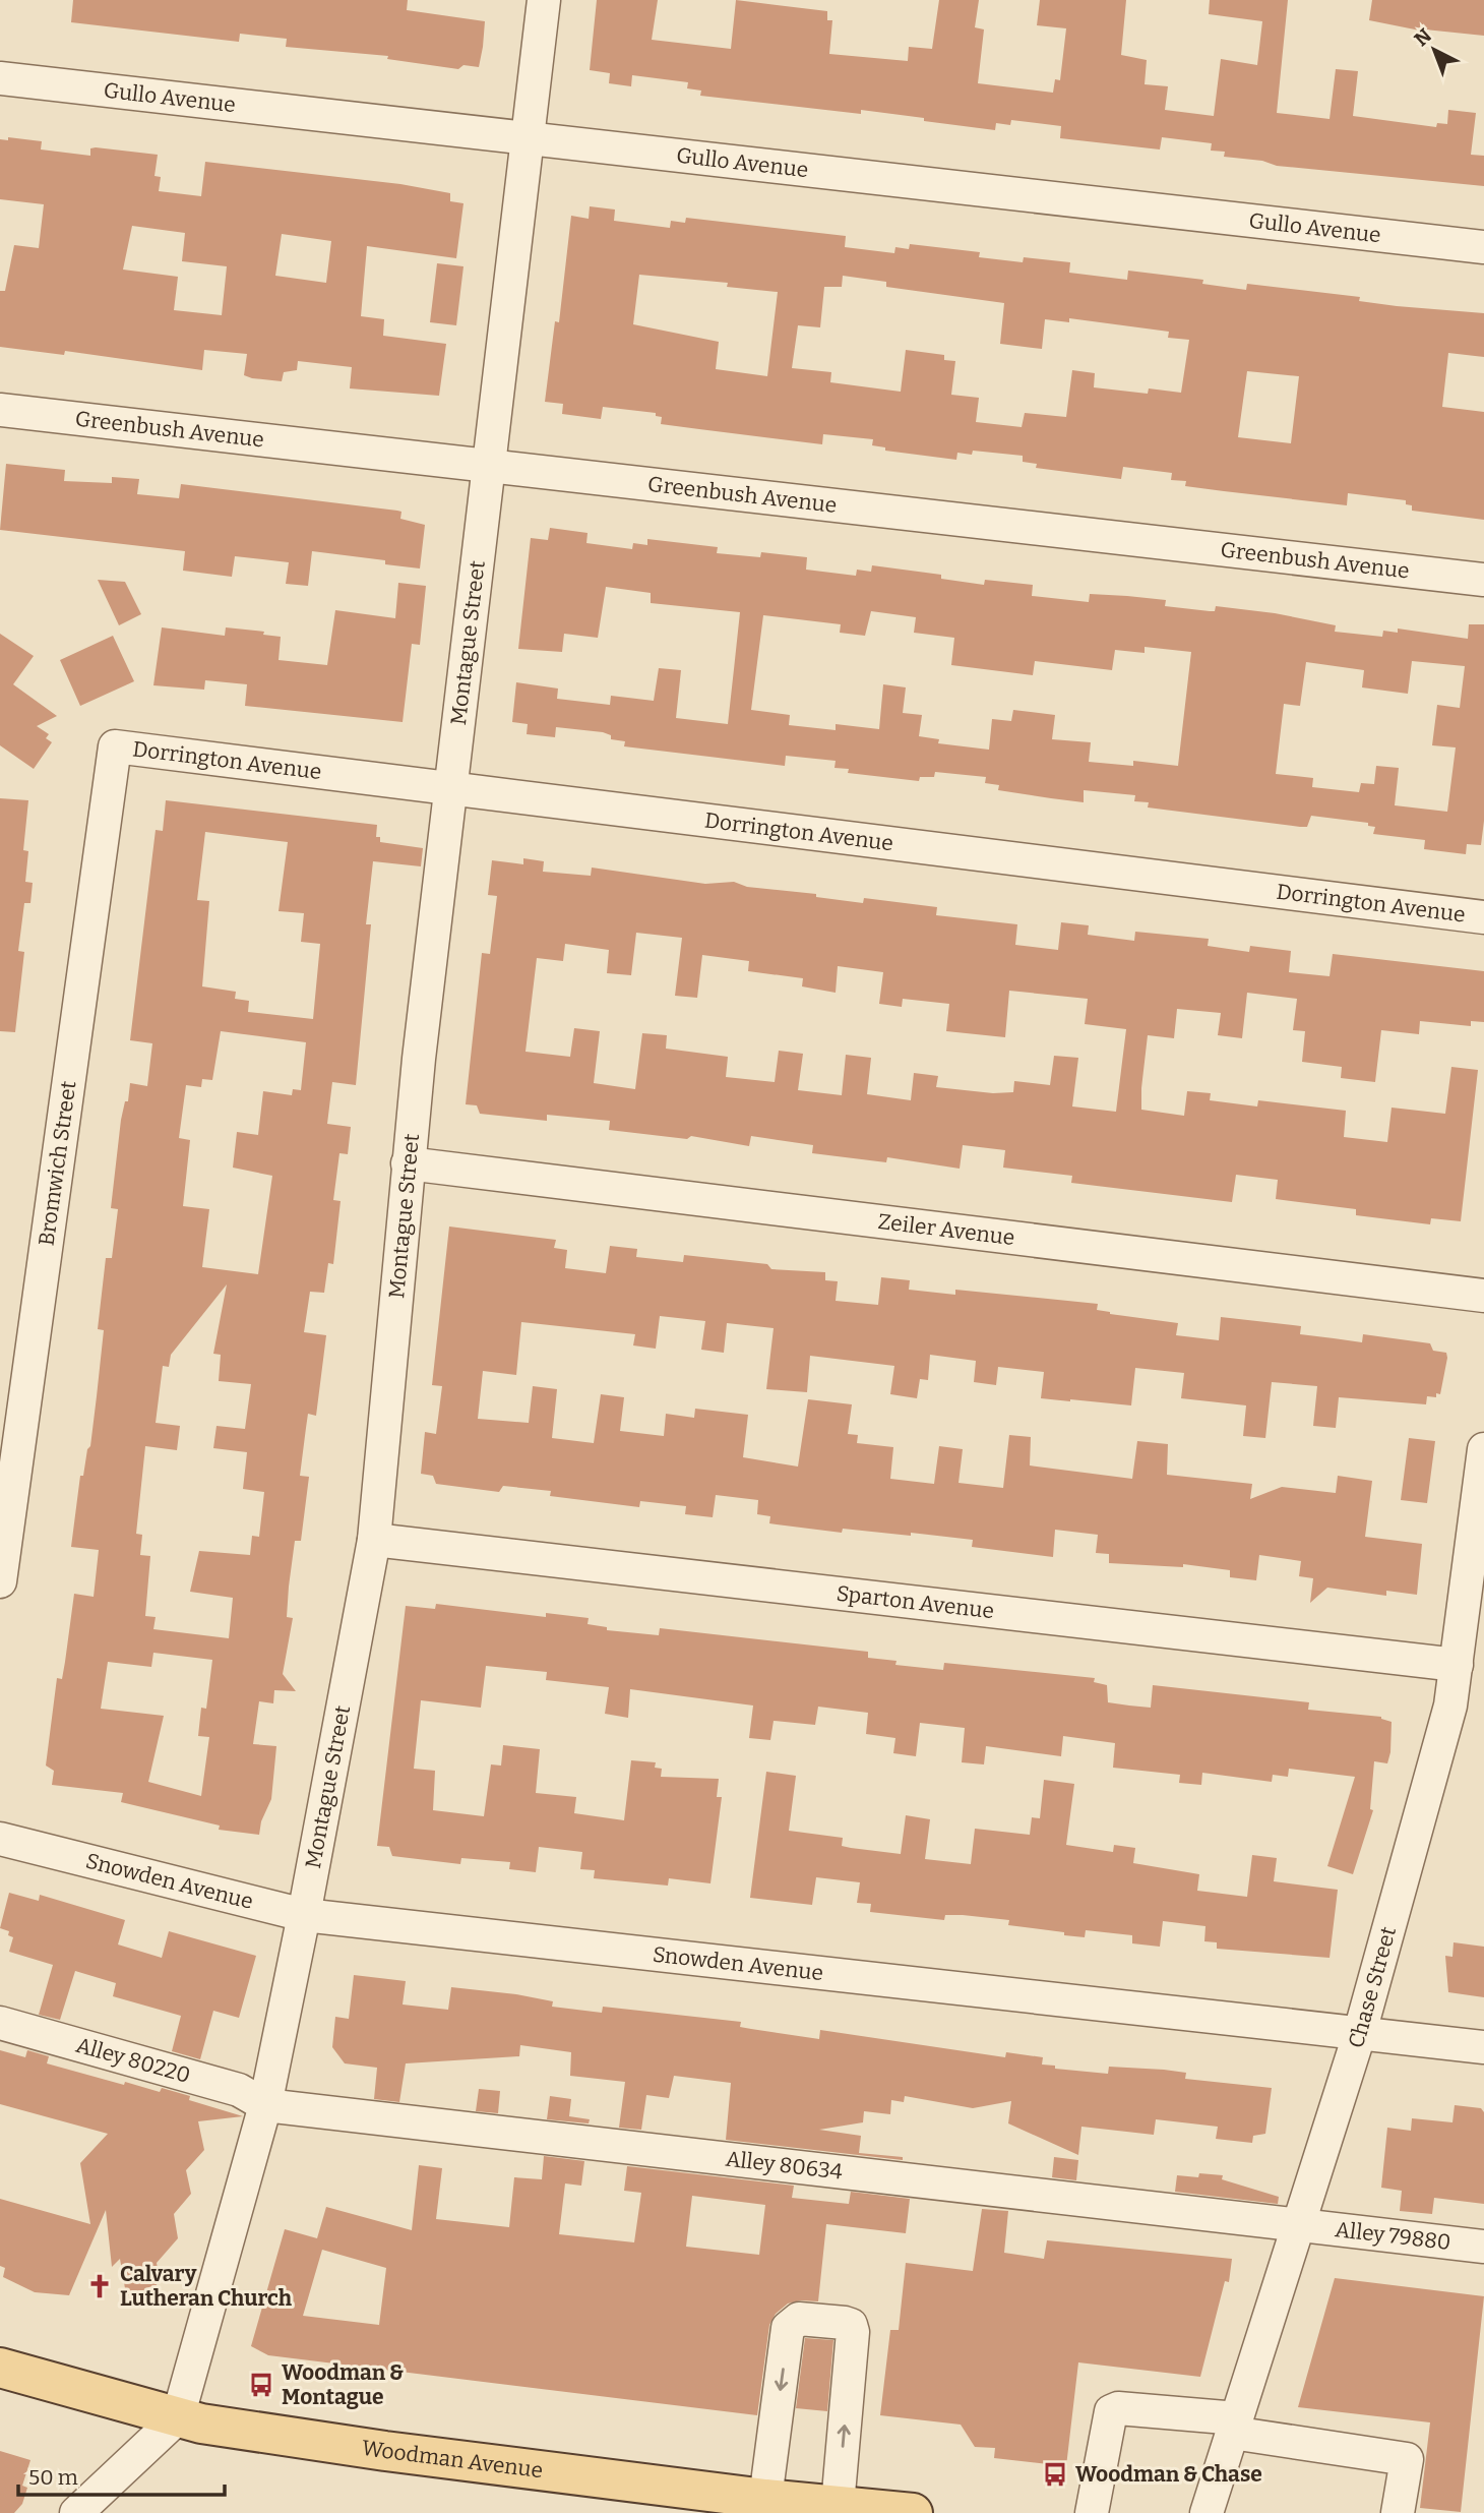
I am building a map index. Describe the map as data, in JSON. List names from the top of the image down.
{
  "streets": {
    "main road": ["Woodman Avenue"],
    "street": [
      "Gullo Avenue",
      "Greenbush Avenue",
      "Montague Street",
      "Dorrington Avenue",
      "Bromwich Street",
      "Zeiler Avenue",
      "Sparton Avenue",
      "Snowden Avenue",
      "Chase Street",
      "Alley 80220",
      "Alley 80634",
      "Alley 79880"
    ]
  },
  "crossings": [
    ["Gullo Avenue", "Montague Street"],
    ["Greenbush Avenue", "Montague Street"],
    ["Montague Street", "Dorrington Avenue"],
    ["Montague Street", "Zeiler Avenue"],
    ["Montague Street", "Sparton Avenue"],
    ["Montague Street", "Snowden Avenue"],
    ["Montague Street", "Alley 80220"],
    ["Montague Street", "Alley 80634"],
    ["Montague Street", "Woodman Avenue"],
    ["Dorrington Avenue", "Bromwich Street"],
    ["Sparton Avenue", "Chase Street"],
    ["Snowden Avenue", "Chase Street"],
    ["Chase Street", "Alley 80634"],
    ["Chase Street", "Alley 79880"],
    ["Alley 80220", "Alley 80634"],
    ["Alley 80634", "Alley 79880"]
  ],
  "places": {
    "church": ["Calvary Lutheran Church"],
    "bus stop": ["Woodman & Montague", "Woodman & Chase"]
  },
  "scale_bar": "50 m",
  "north": "top left"
}
